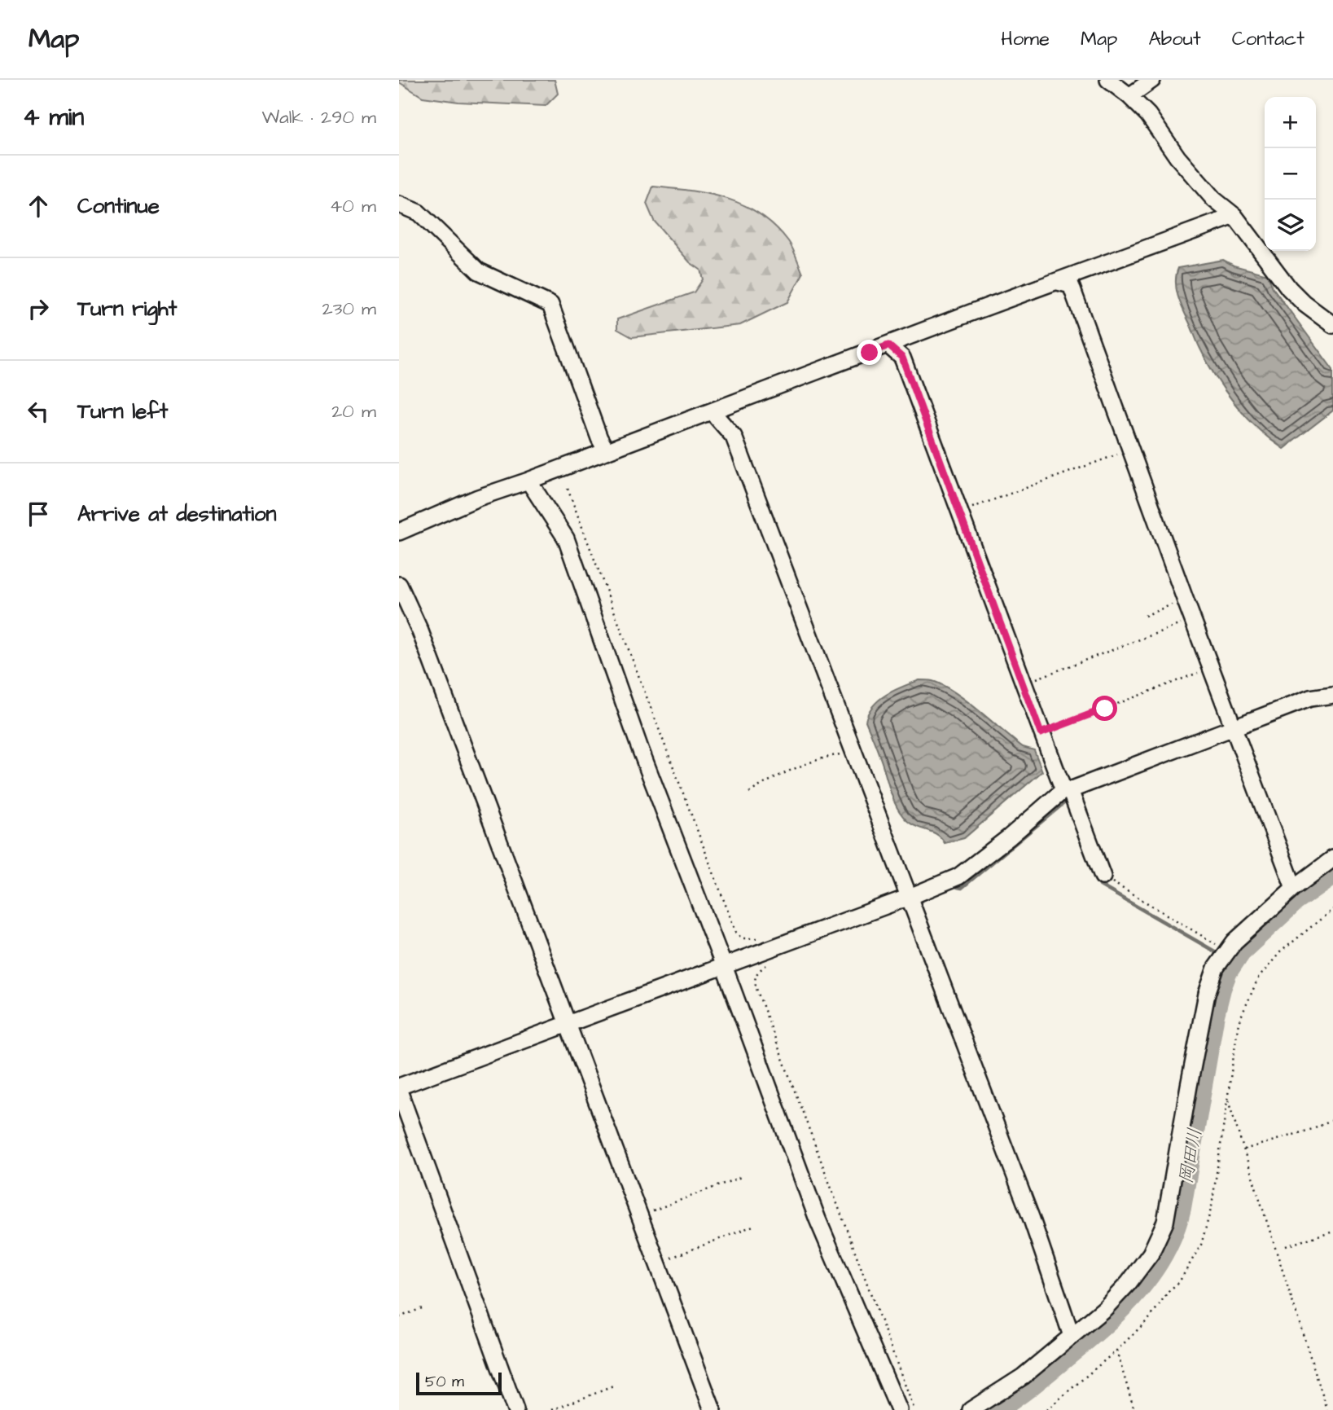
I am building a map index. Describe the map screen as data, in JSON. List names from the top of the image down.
{
  "water": ["岡田川"],
  "scale_bar": "50 m",
  "page": {
    "header": "Map",
    "nav": [
      "Home",
      "Map",
      "About",
      "Contact"
    ],
    "heading": ["4 min", "Walk · 290 m"],
    "map_buttons": ["+", "−"],
    "list": [
      ["Continue", "40 m"],
      ["Turn right", "230 m"],
      ["Turn left", "20 m"],
      "Arrive at destination"
    ],
    "scale": "50 m"
  }
}
